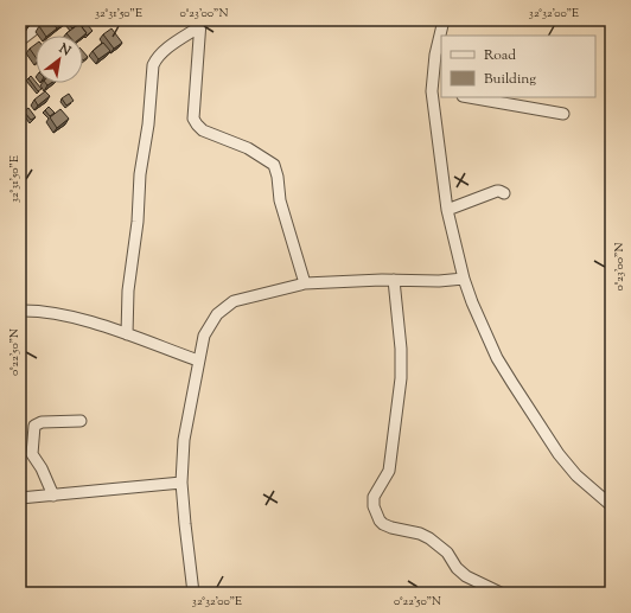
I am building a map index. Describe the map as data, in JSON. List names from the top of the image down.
{
  "legend": ["Road", "Building"],
  "north": "top right",
  "coordinates": [
    "32°31'50\"E",
    "0°23'00\"N",
    "32°32'00\"E",
    "0°22'50\"N"
  ]
}
